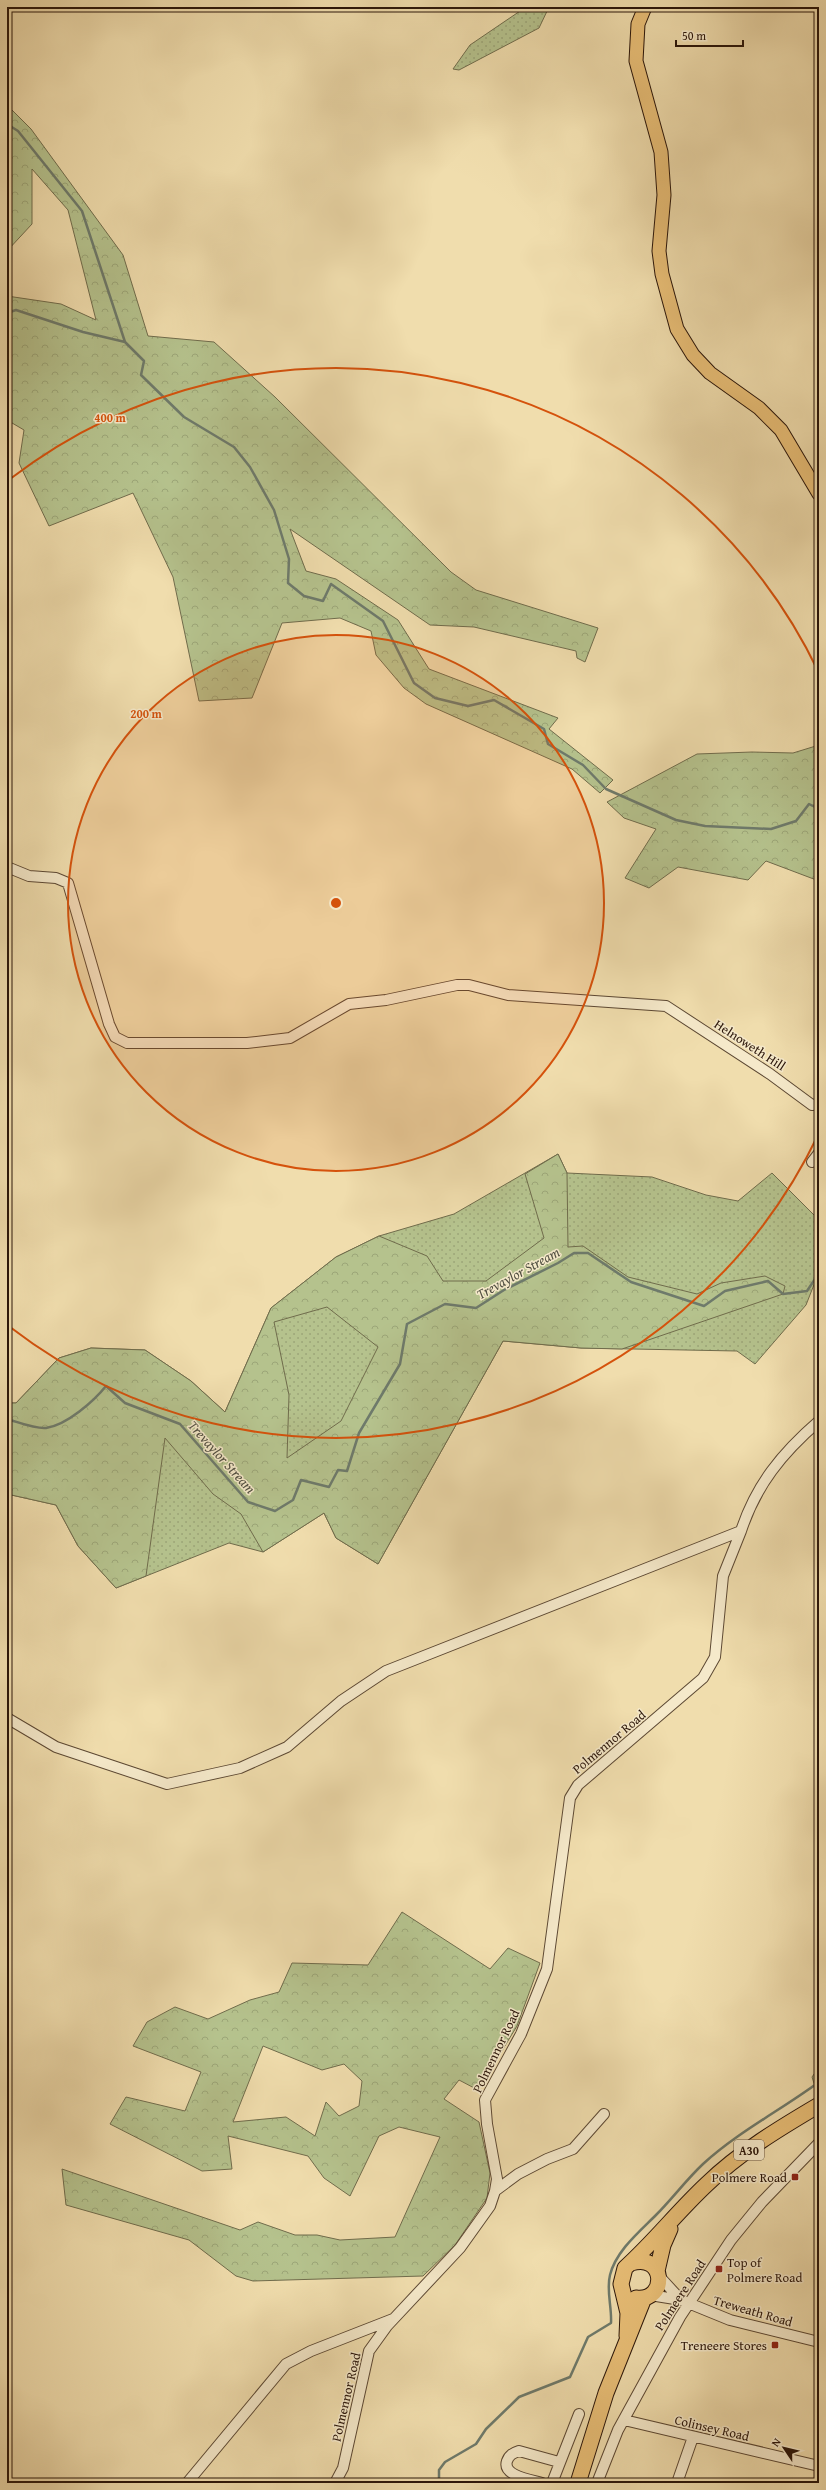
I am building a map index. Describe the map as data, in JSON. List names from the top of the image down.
{
  "streets": {
    "highway": ["A30"],
    "street": [
      "Helnoweth Hill",
      "Polmennor Road",
      "Polmeere Road",
      "Treweath Road",
      "Colinsey Road"
    ]
  },
  "crossings": [
    ["A30", "Treweath Road"],
    ["Polmeere Road", "Treweath Road"],
    ["Polmeere Road", "Colinsey Road"]
  ],
  "water": ["Trevaylor Stream"],
  "places": {
    "transit": ["Polmere Road", "Top of Polmere Road", "Treneere Stores"]
  },
  "scale_bar": "50 m",
  "north": "top left",
  "rings": ["400 m", "200 m"]
}
